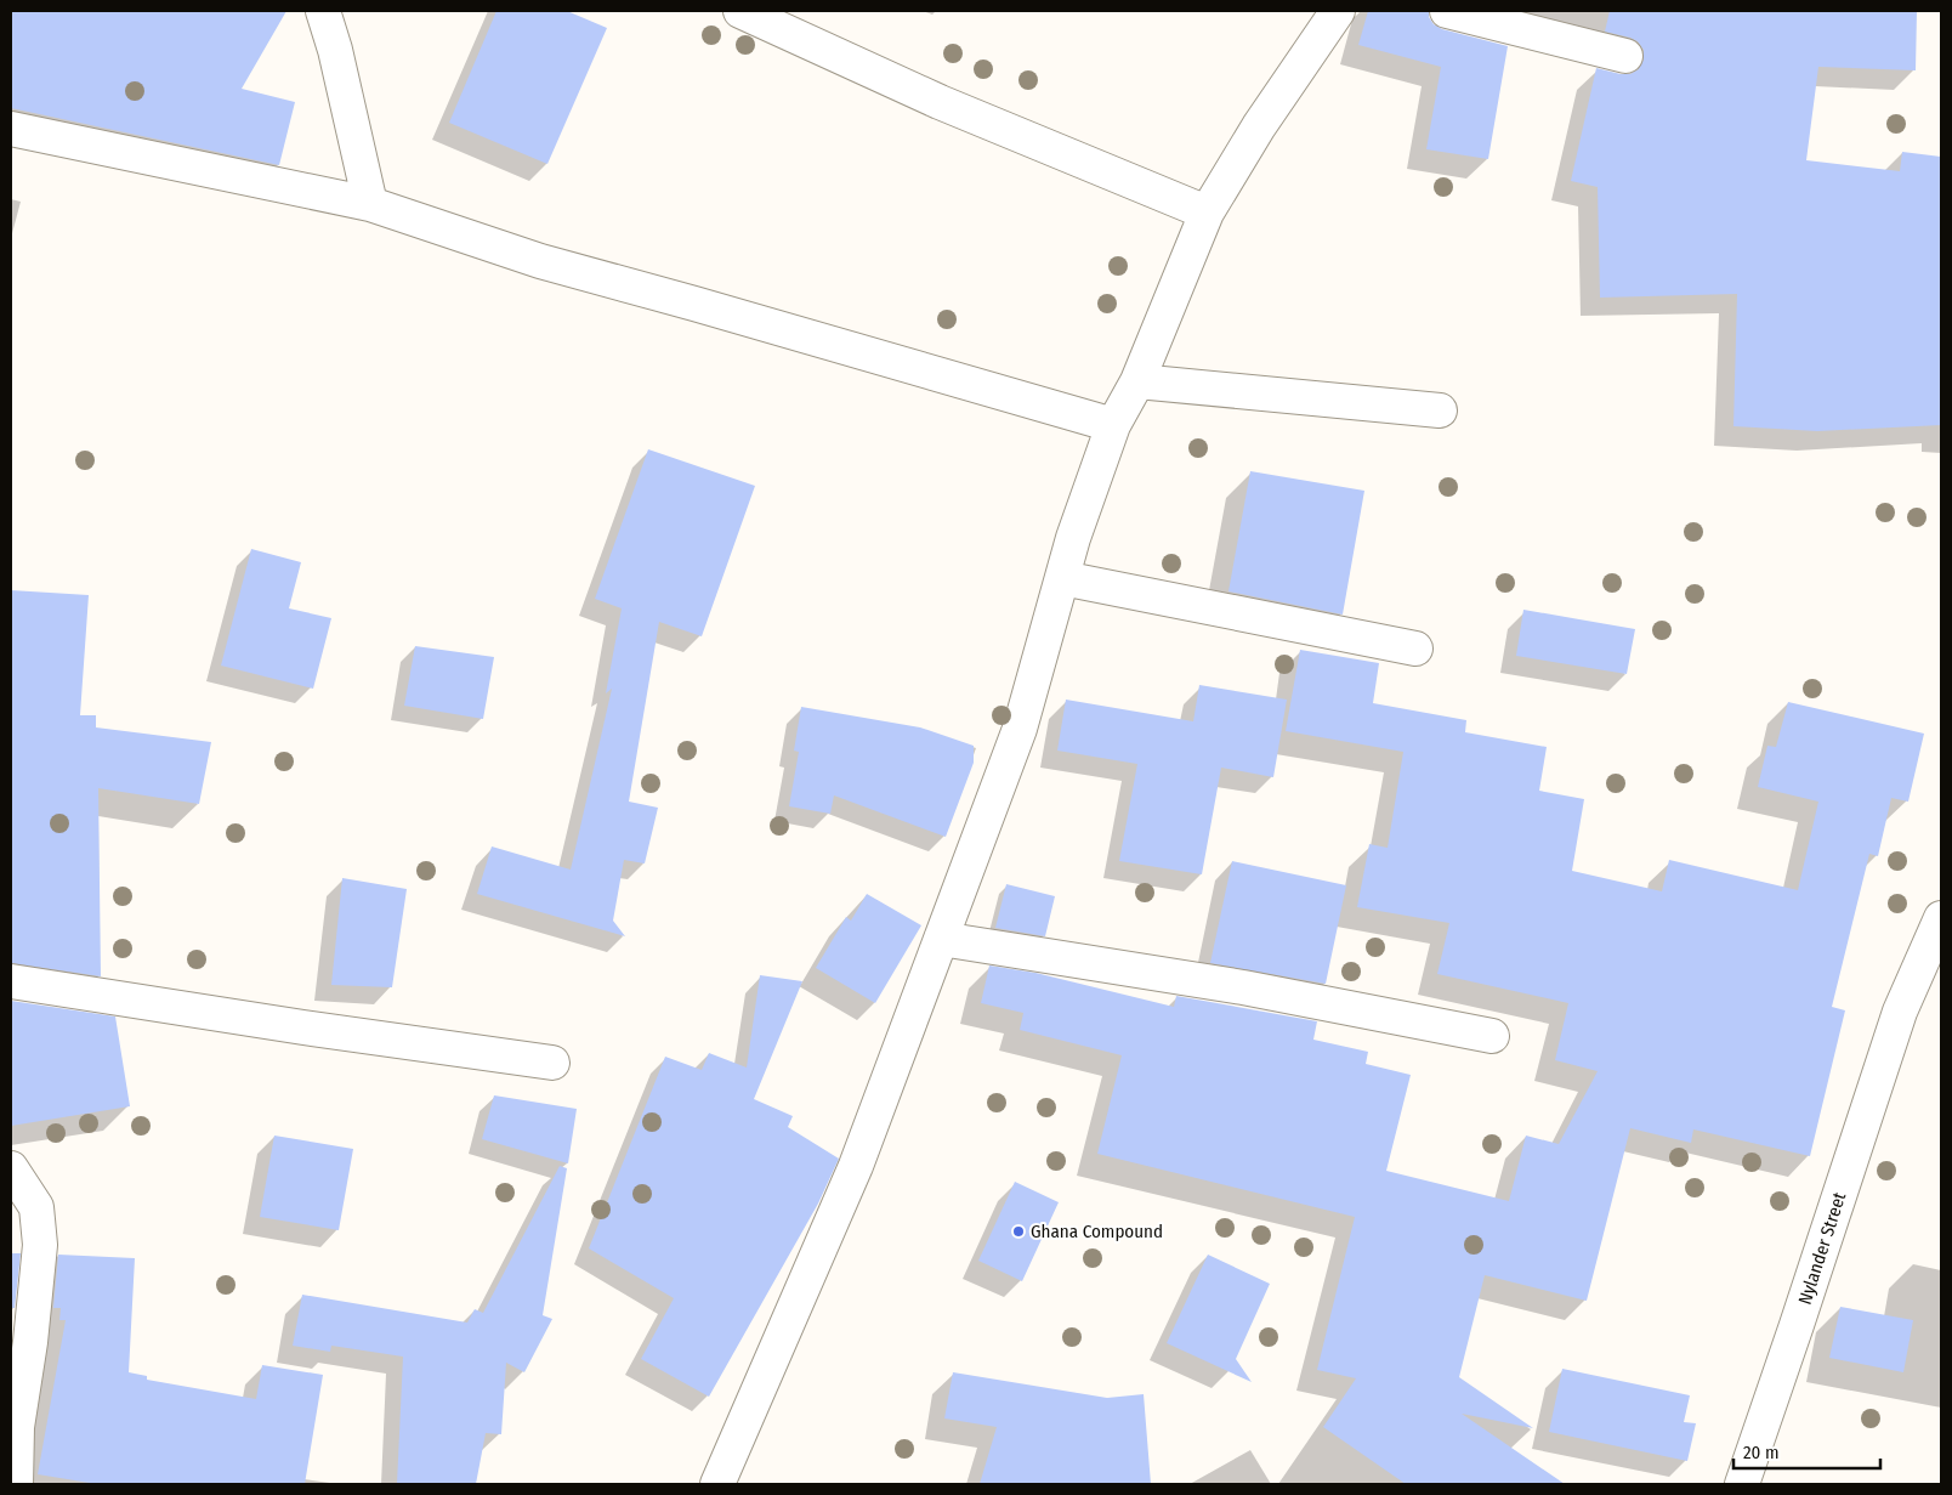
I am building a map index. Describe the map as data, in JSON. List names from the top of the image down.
{
  "streets": {
    "street": ["Nylander Street"]
  },
  "places": ["Ghana Compound"],
  "scale_bar": "20 m"
}
